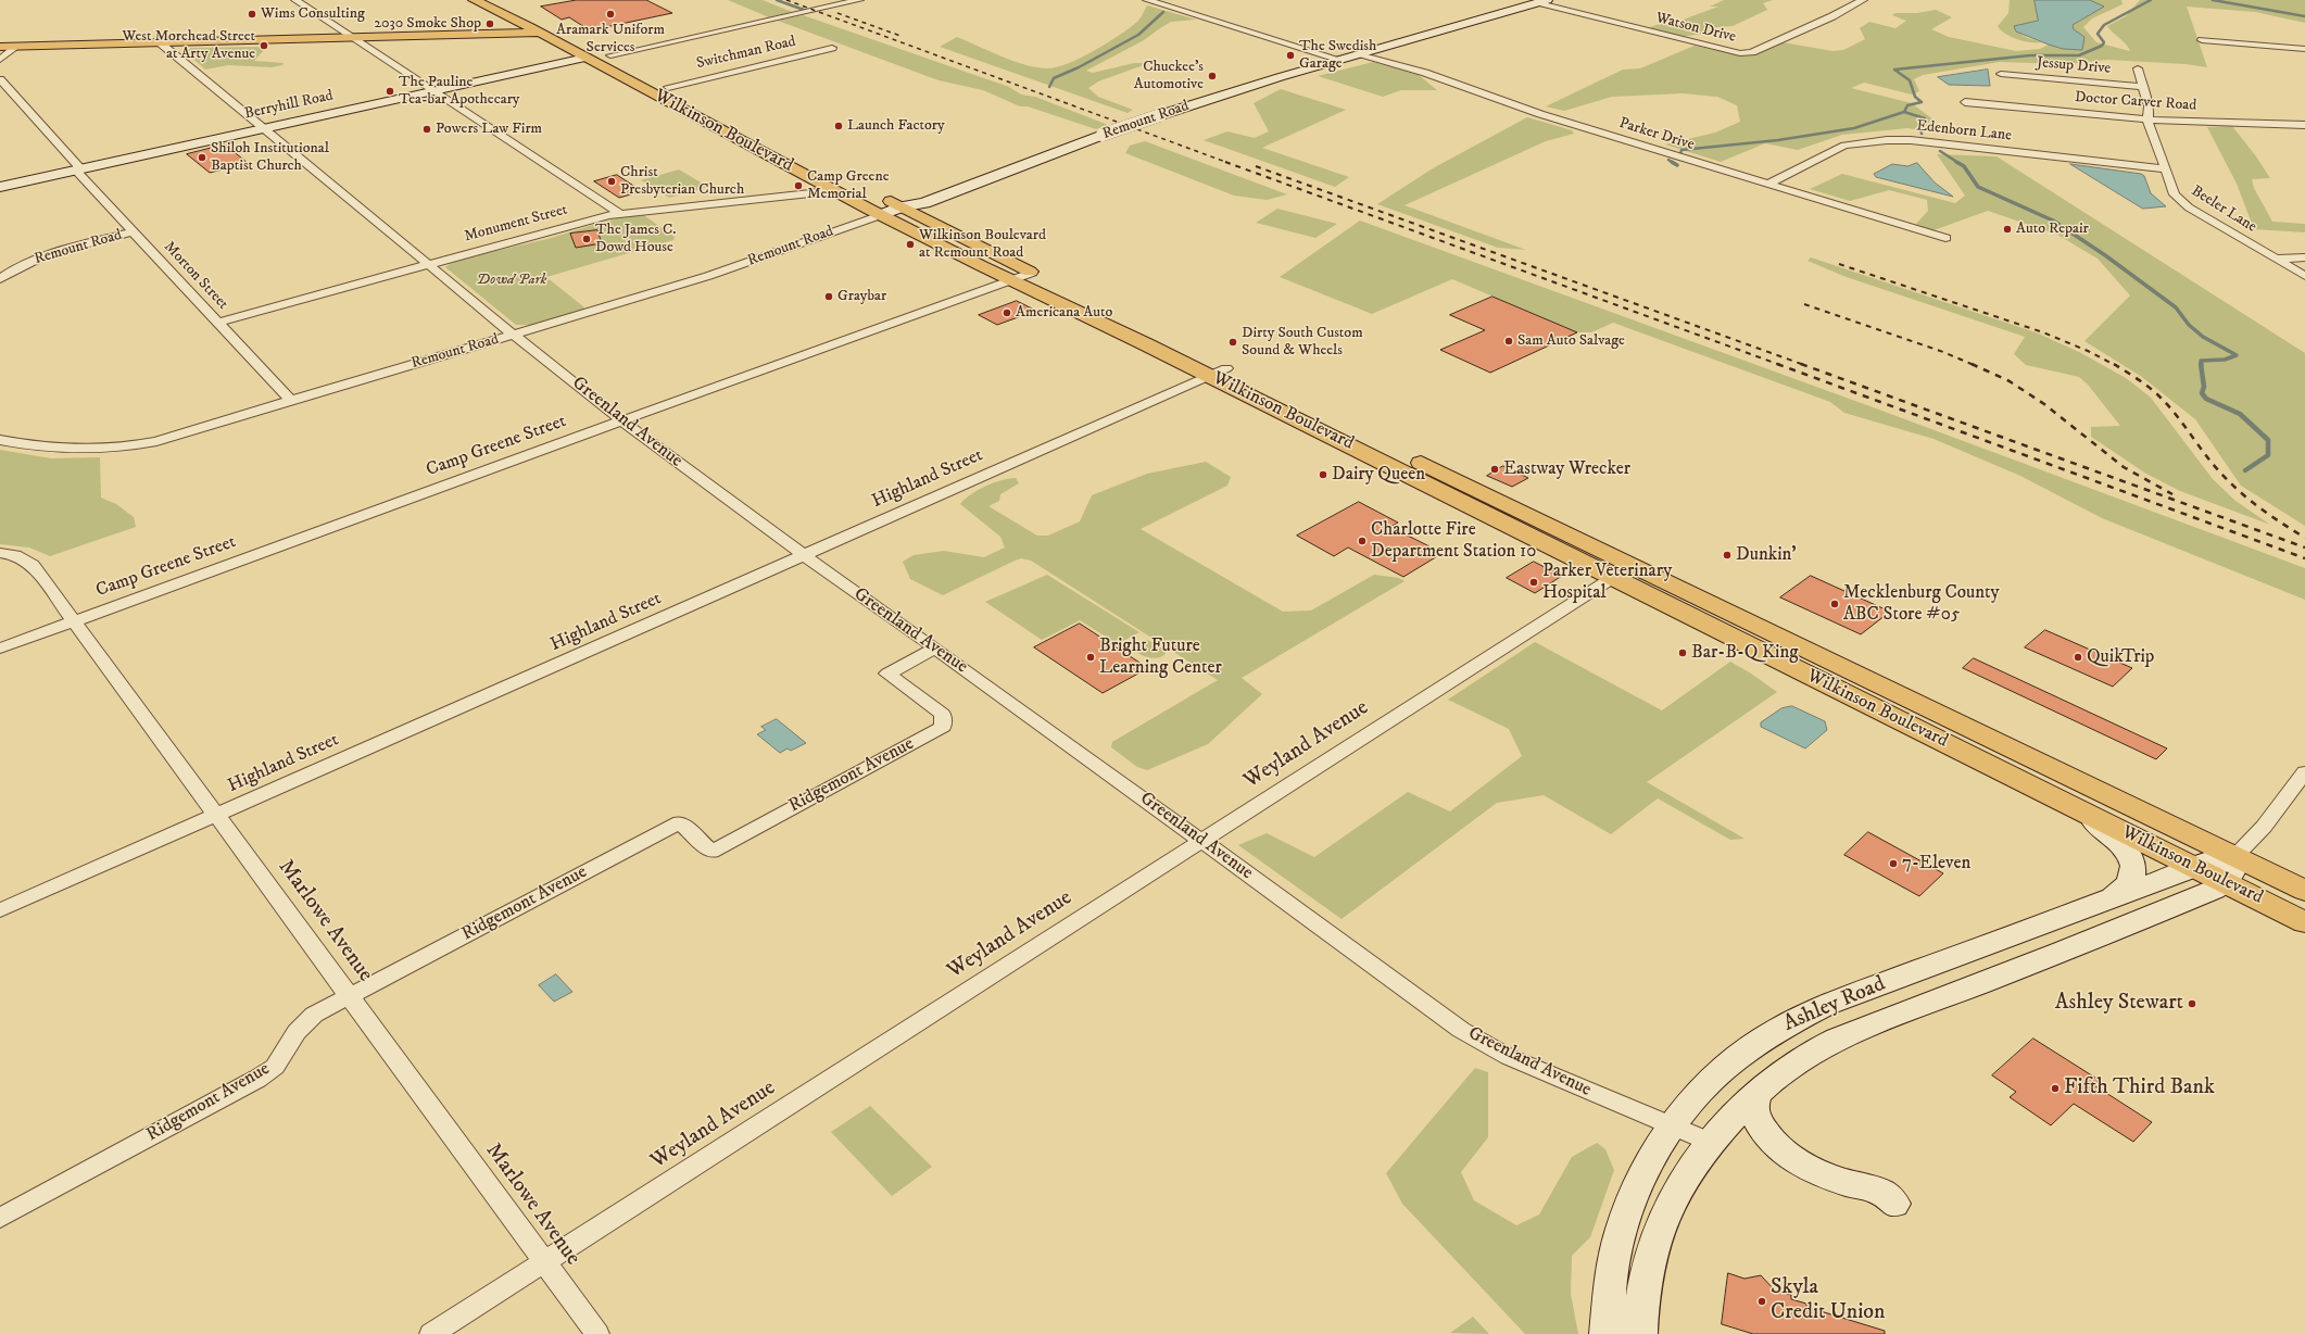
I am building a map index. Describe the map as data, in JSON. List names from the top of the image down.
{
  "streets": {
    "main road": ["Wilkinson Boulevard"],
    "street": [
      "Watson Drive",
      "Switchman Road",
      "Jessup Drive",
      "Doctor Carver Road",
      "Berryhill Road",
      "Remount Road",
      "Edenborn Lane",
      "Parker Drive",
      "Beeler Lane",
      "Monument Street",
      "Morton Street",
      "Greenland Avenue",
      "Camp Greene Street",
      "Highland Street",
      "Weyland Avenue",
      "Ridgemont Avenue",
      "Marlowe Avenue",
      "Ashley Road"
    ]
  },
  "crossings": [
    ["Watson Drive", "Remount Road"],
    ["Switchman Road", "Wilkinson Boulevard"],
    ["Jessup Drive", "Beeler Lane"],
    ["Doctor Carver Road", "Beeler Lane"],
    ["Berryhill Road", "Wilkinson Boulevard"],
    ["Berryhill Road", "Morton Street"],
    ["Berryhill Road", "Greenland Avenue"],
    ["Remount Road", "Wilkinson Boulevard"],
    ["Remount Road", "Parker Drive"],
    ["Remount Road", "Morton Street"],
    ["Remount Road", "Greenland Avenue"],
    ["Wilkinson Boulevard", "Monument Street"],
    ["Wilkinson Boulevard", "Camp Greene Street"],
    ["Wilkinson Boulevard", "Highland Street"],
    ["Wilkinson Boulevard", "Weyland Avenue"],
    ["Wilkinson Boulevard", "Ashley Road"],
    ["Edenborn Lane", "Parker Drive"],
    ["Edenborn Lane", "Beeler Lane"],
    ["Monument Street", "Morton Street"],
    ["Monument Street", "Greenland Avenue"],
    ["Greenland Avenue", "Camp Greene Street"],
    ["Greenland Avenue", "Highland Street"],
    ["Greenland Avenue", "Weyland Avenue"],
    ["Greenland Avenue", "Ridgemont Avenue"],
    ["Greenland Avenue", "Ashley Road"],
    ["Camp Greene Street", "Marlowe Avenue"],
    ["Highland Street", "Marlowe Avenue"],
    ["Weyland Avenue", "Marlowe Avenue"],
    ["Ridgemont Avenue", "Marlowe Avenue"]
  ],
  "parks": ["Dowd Park"],
  "places": [
    "Wims Consulting",
    "Aramark Uniform Services",
    "2030 Smoke Shop",
    "West Morehead Street at Arty Avenue",
    "The Swedish Garage",
    "Chuckee's Automotive",
    "The Pauline Tea-bar Apothecary",
    "Launch Factory",
    "Powers Law Firm",
    "Shiloh Institutional Baptist Church",
    "Christ Presbyterian Church",
    "Camp Greene Memorial",
    "Auto Repair",
    "The James C. Dowd House",
    "Wilkinson Boulevard at Remount Road",
    "Graybar",
    "Americana Auto",
    "Sam Auto Salvage",
    "Dirty South Custom Sound & Wheels",
    "Eastway Wrecker",
    "Dairy Queen",
    "Charlotte Fire Department Station 10",
    "Dunkin'",
    "Parker Veterinary Hospital",
    "Mecklenburg County ABC Store #05",
    "Bar-B-Q King",
    "Bright Future Learning Center",
    "QuikTrip",
    "7-Eleven",
    "Ashley Stewart",
    "Fifth Third Bank",
    "Skyla Credit Union"
  ]
}
